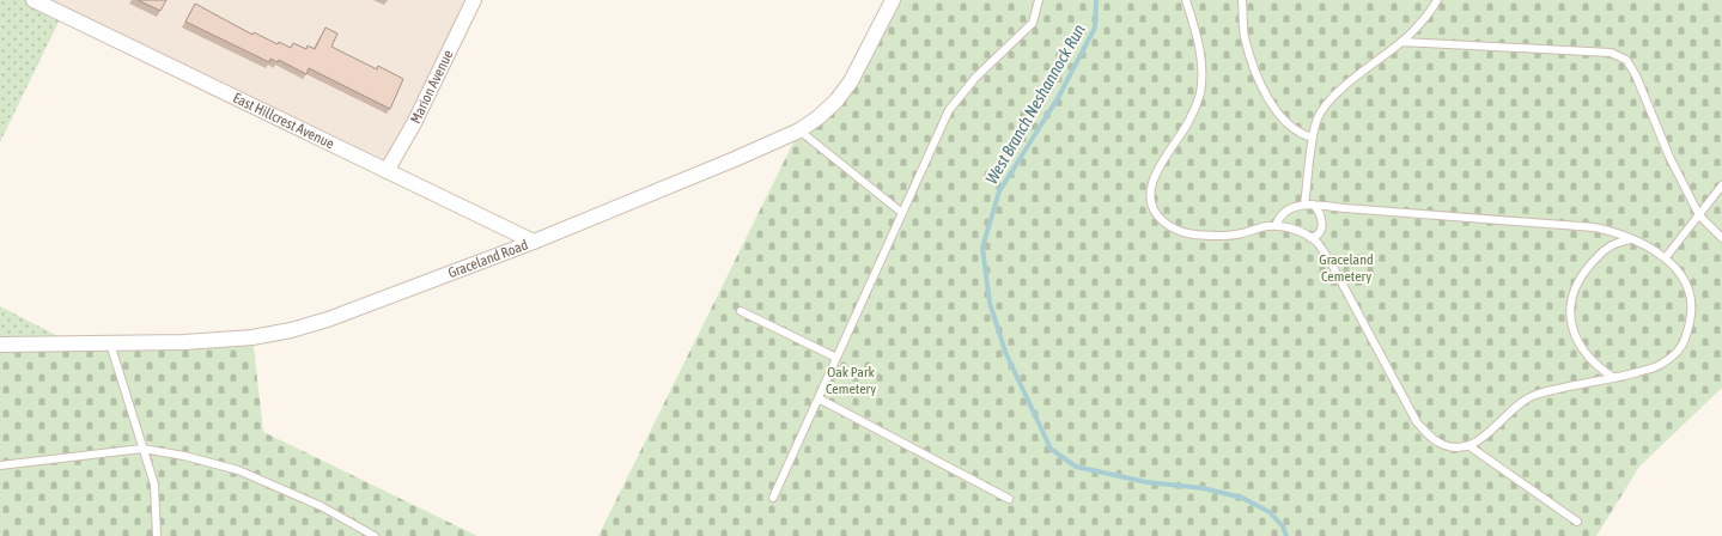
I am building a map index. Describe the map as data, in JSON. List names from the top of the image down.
{
  "streets": {
    "street": ["Marion Avenue", "East Hillcrest Avenue", "Graceland Road"]
  },
  "crossings": [
    ["Marion Avenue", "East Hillcrest Avenue"],
    ["East Hillcrest Avenue", "Graceland Road"]
  ],
  "water": ["West Branch Neshannock Run"],
  "parks": ["Graceland Cemetery", "Oak Park Cemetery"]
}
